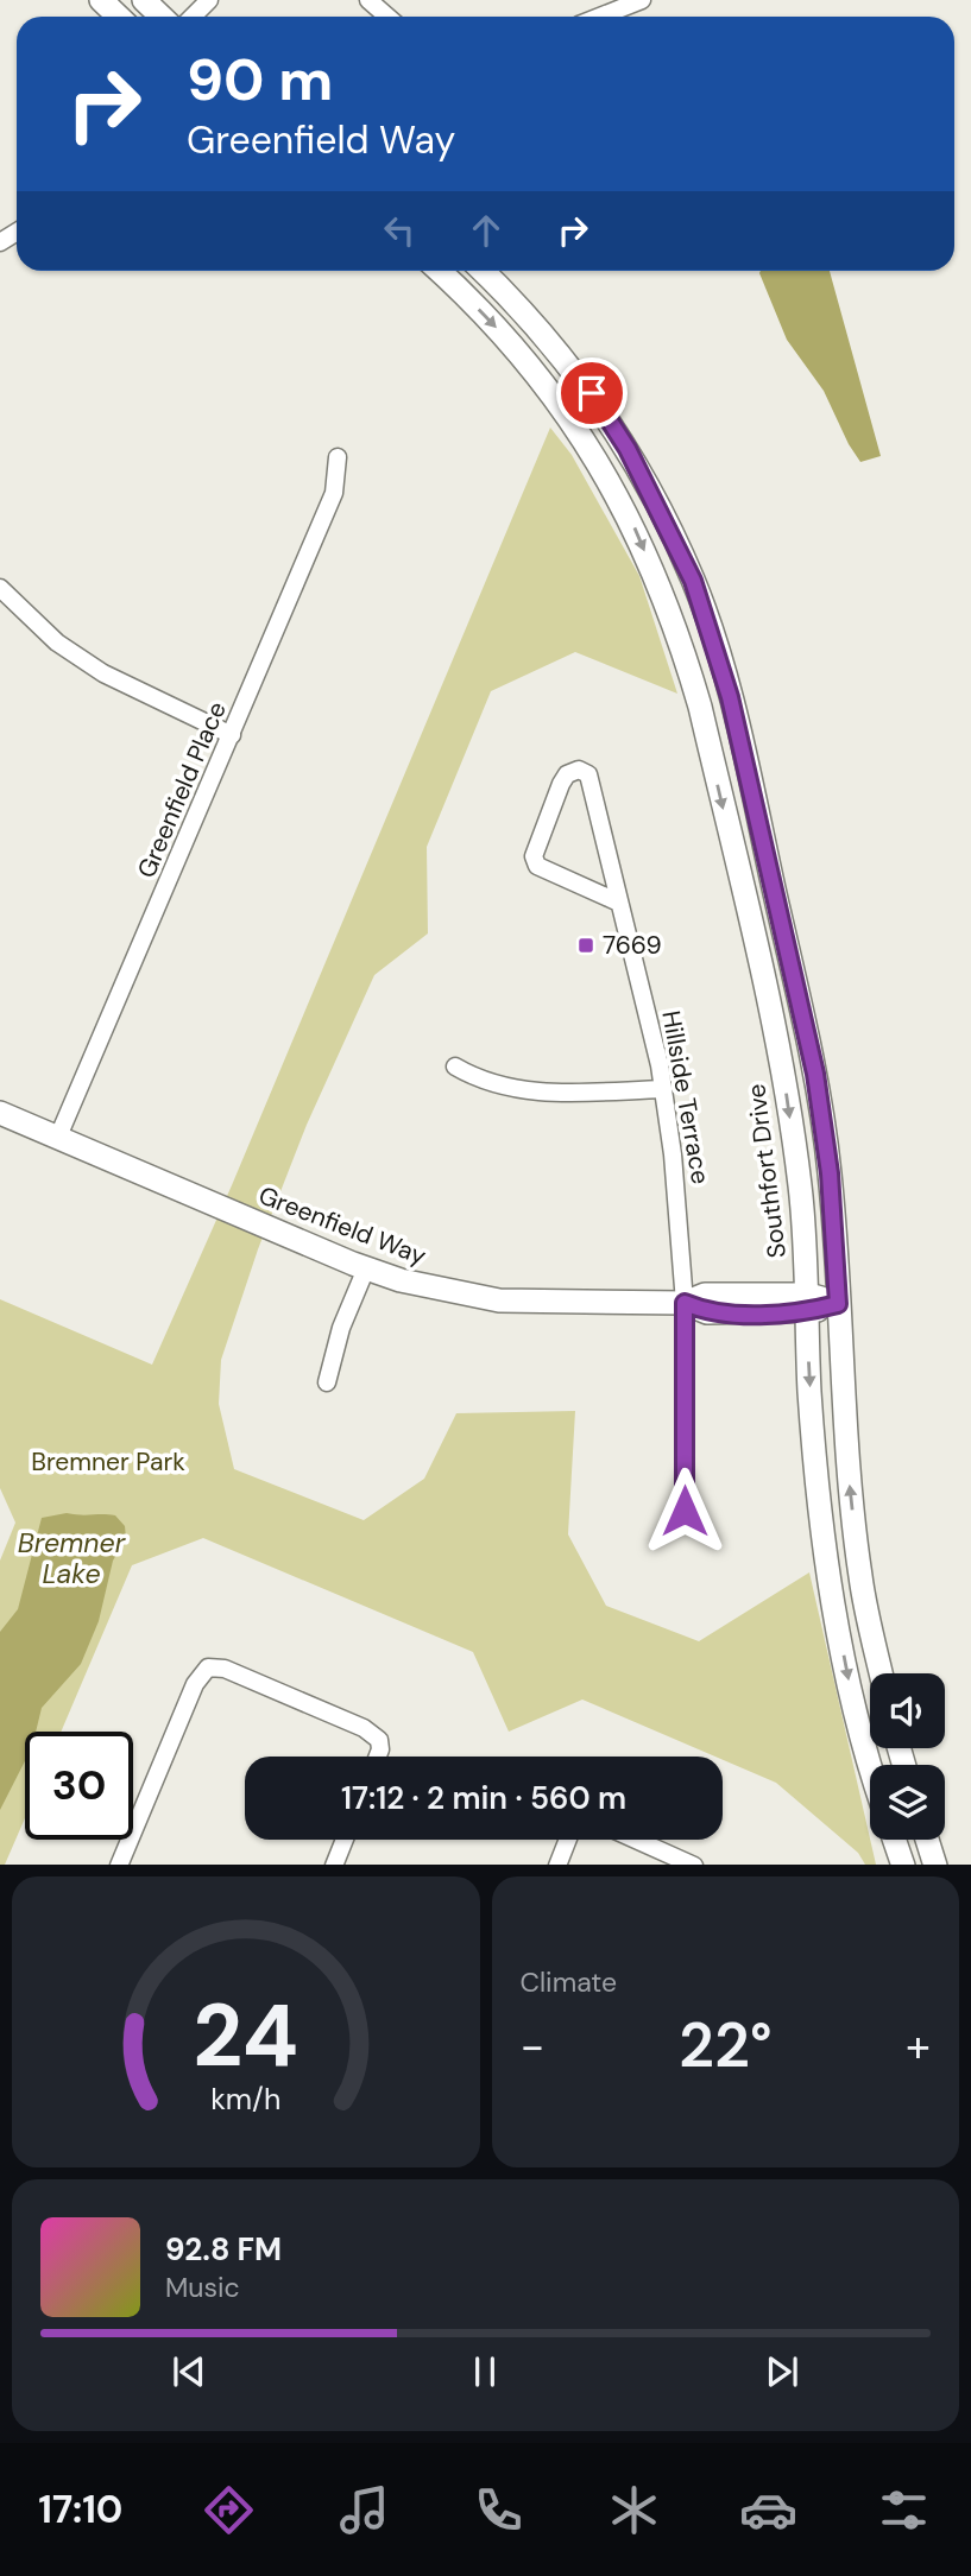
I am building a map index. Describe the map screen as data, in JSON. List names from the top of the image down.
{
  "streets": {
    "main road": ["Southfort Drive", "Greenfield Way"],
    "street": ["Greenfield Place", "Hillside Terrace"]
  },
  "crossings": [
    ["Greenfield Place", "Greenfield Way"],
    ["Hillside Terrace", "Greenfield Way"],
    ["Southfort Drive", "Greenfield Way"]
  ],
  "water": ["Bremner Lake"],
  "parks": ["Bremner Park"],
  "places": {
    "transit": ["7669"]
  },
  "page": {
    "turn": ["90 m", "Greenfield Way"],
    "limit": "30",
    "trip": "17:12 · 2 min · 560 m",
    "tile": "Climate",
    "heat": ["−", "22°", "+"],
    "song": ["92.8 FM", "Music"],
    "tabs": "17:10",
    "gauge": ["24", "km/h"]
  }
}
